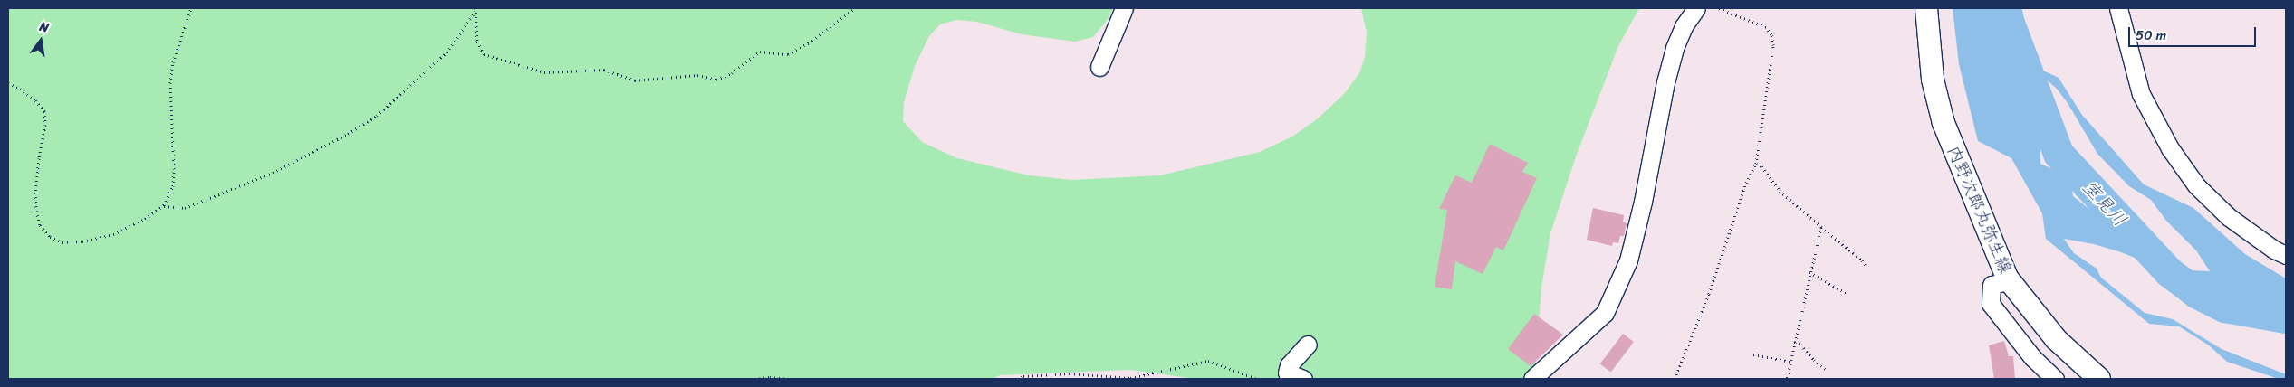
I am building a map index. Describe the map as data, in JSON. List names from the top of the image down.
{
  "streets": {
    "main road": ["内野次郎丸弥生線"]
  },
  "water": ["室見川"],
  "scale_bar": "50 m",
  "north": "top"
}
